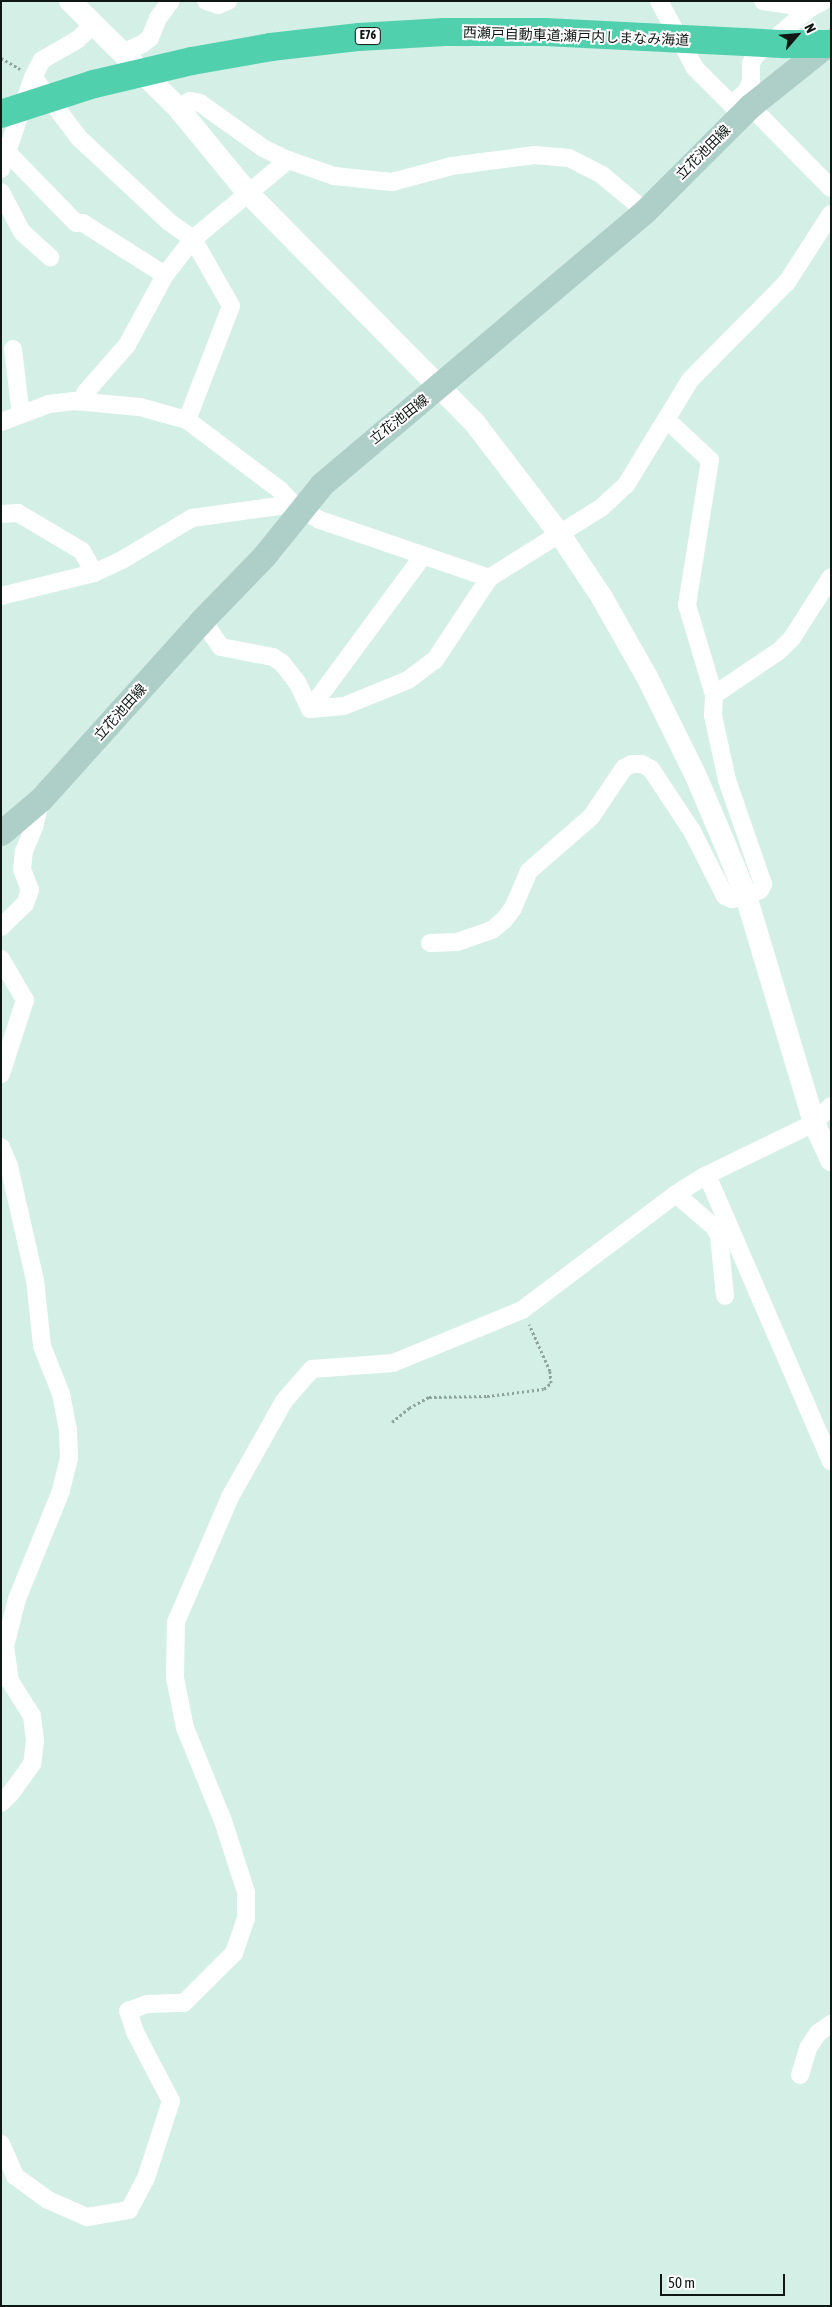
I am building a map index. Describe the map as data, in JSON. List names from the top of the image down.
{
  "streets": {
    "highway": ["E76", "西瀬戸自動車道;瀬戸内しまなみ海道"],
    "main road": ["立花池田線"]
  },
  "crossings": [
    ["西瀬戸自動車道;瀬戸内しまなみ海道", "立花池田線"]
  ],
  "scale_bar": "50 m",
  "north": "top right"
}
